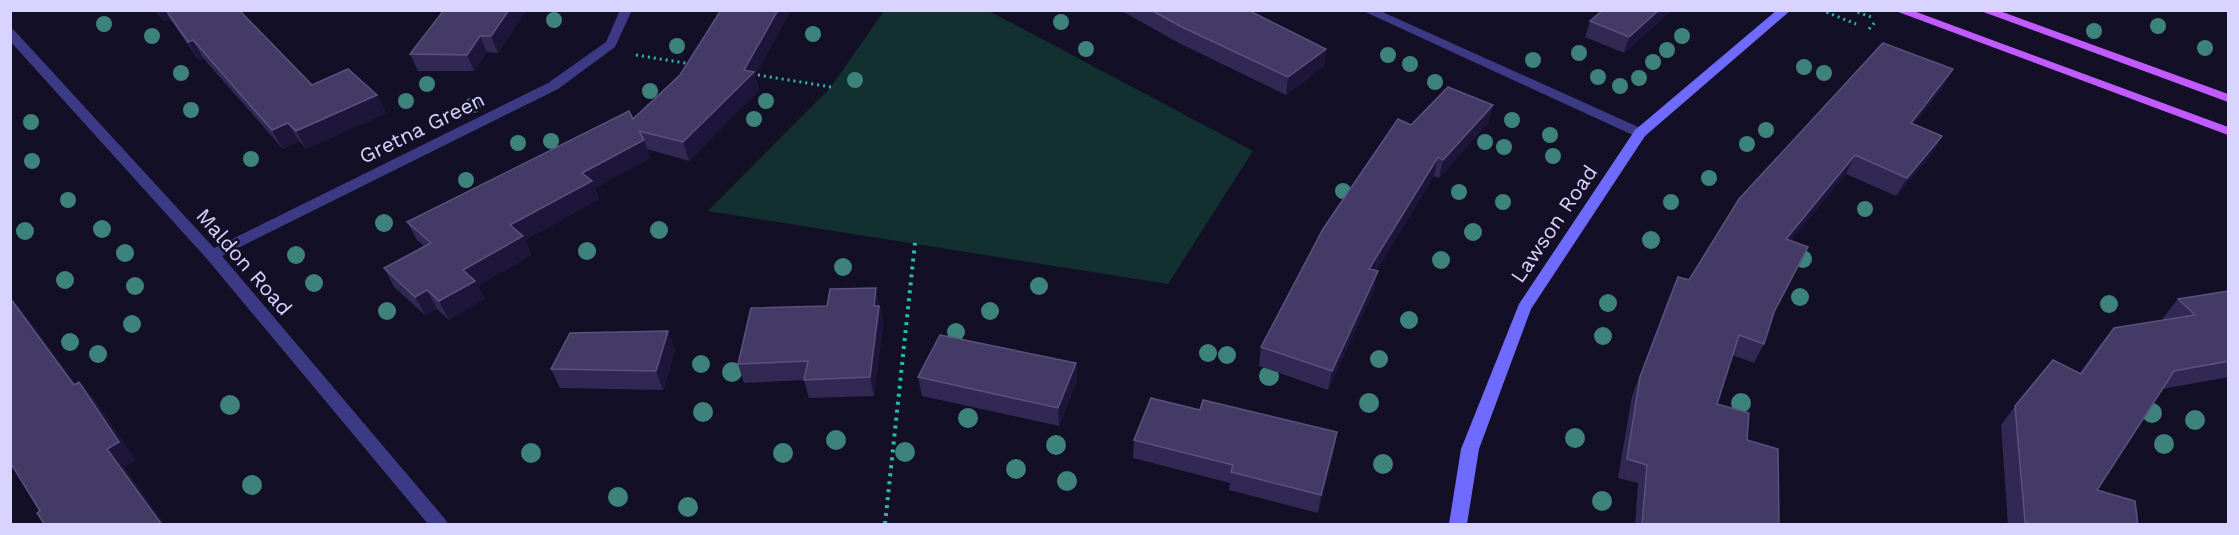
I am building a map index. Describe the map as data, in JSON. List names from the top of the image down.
{
  "streets": {
    "street": ["Gretna Green", "Lawson Road", "Maldon Road"]
  },
  "crossings": [
    ["Gretna Green", "Maldon Road"]
  ]
}
